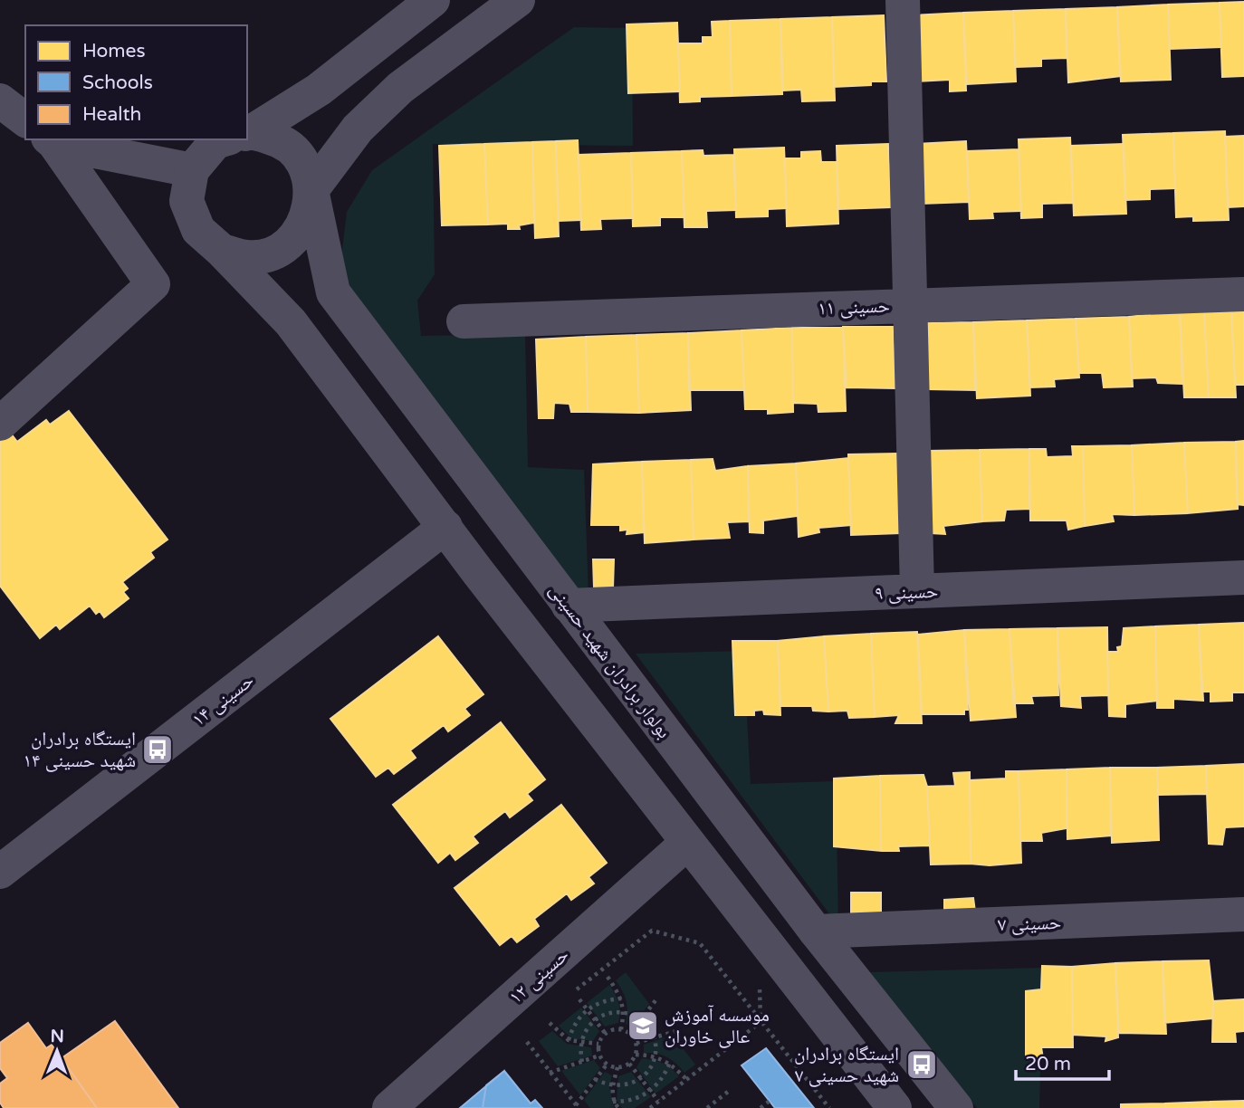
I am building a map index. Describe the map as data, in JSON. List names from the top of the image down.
{
  "streets": {
    "street": [
      "حسینی ۱۱",
      "حسینی ۹",
      "بولوار برادران شهید حسینی",
      "حسینی ۱۴",
      "حسینی ۷",
      "حسینی ۱۲"
    ]
  },
  "crossings": [
    ["حسینی ۹", "بولوار برادران شهید حسینی"],
    ["بولوار برادران شهید حسینی", "حسینی ۷"]
  ],
  "places": {
    "bus stop": ["ایستگاه برادران شهید حسینی ۱۴", "ایستگاه برادران شهید حسینی ۷"],
    "school or university": ["موسسه آموزش عالی خاوران"]
  },
  "legend": ["Homes", "Schools", "Health"],
  "scale_bar": "20 m",
  "north": "top"
}
